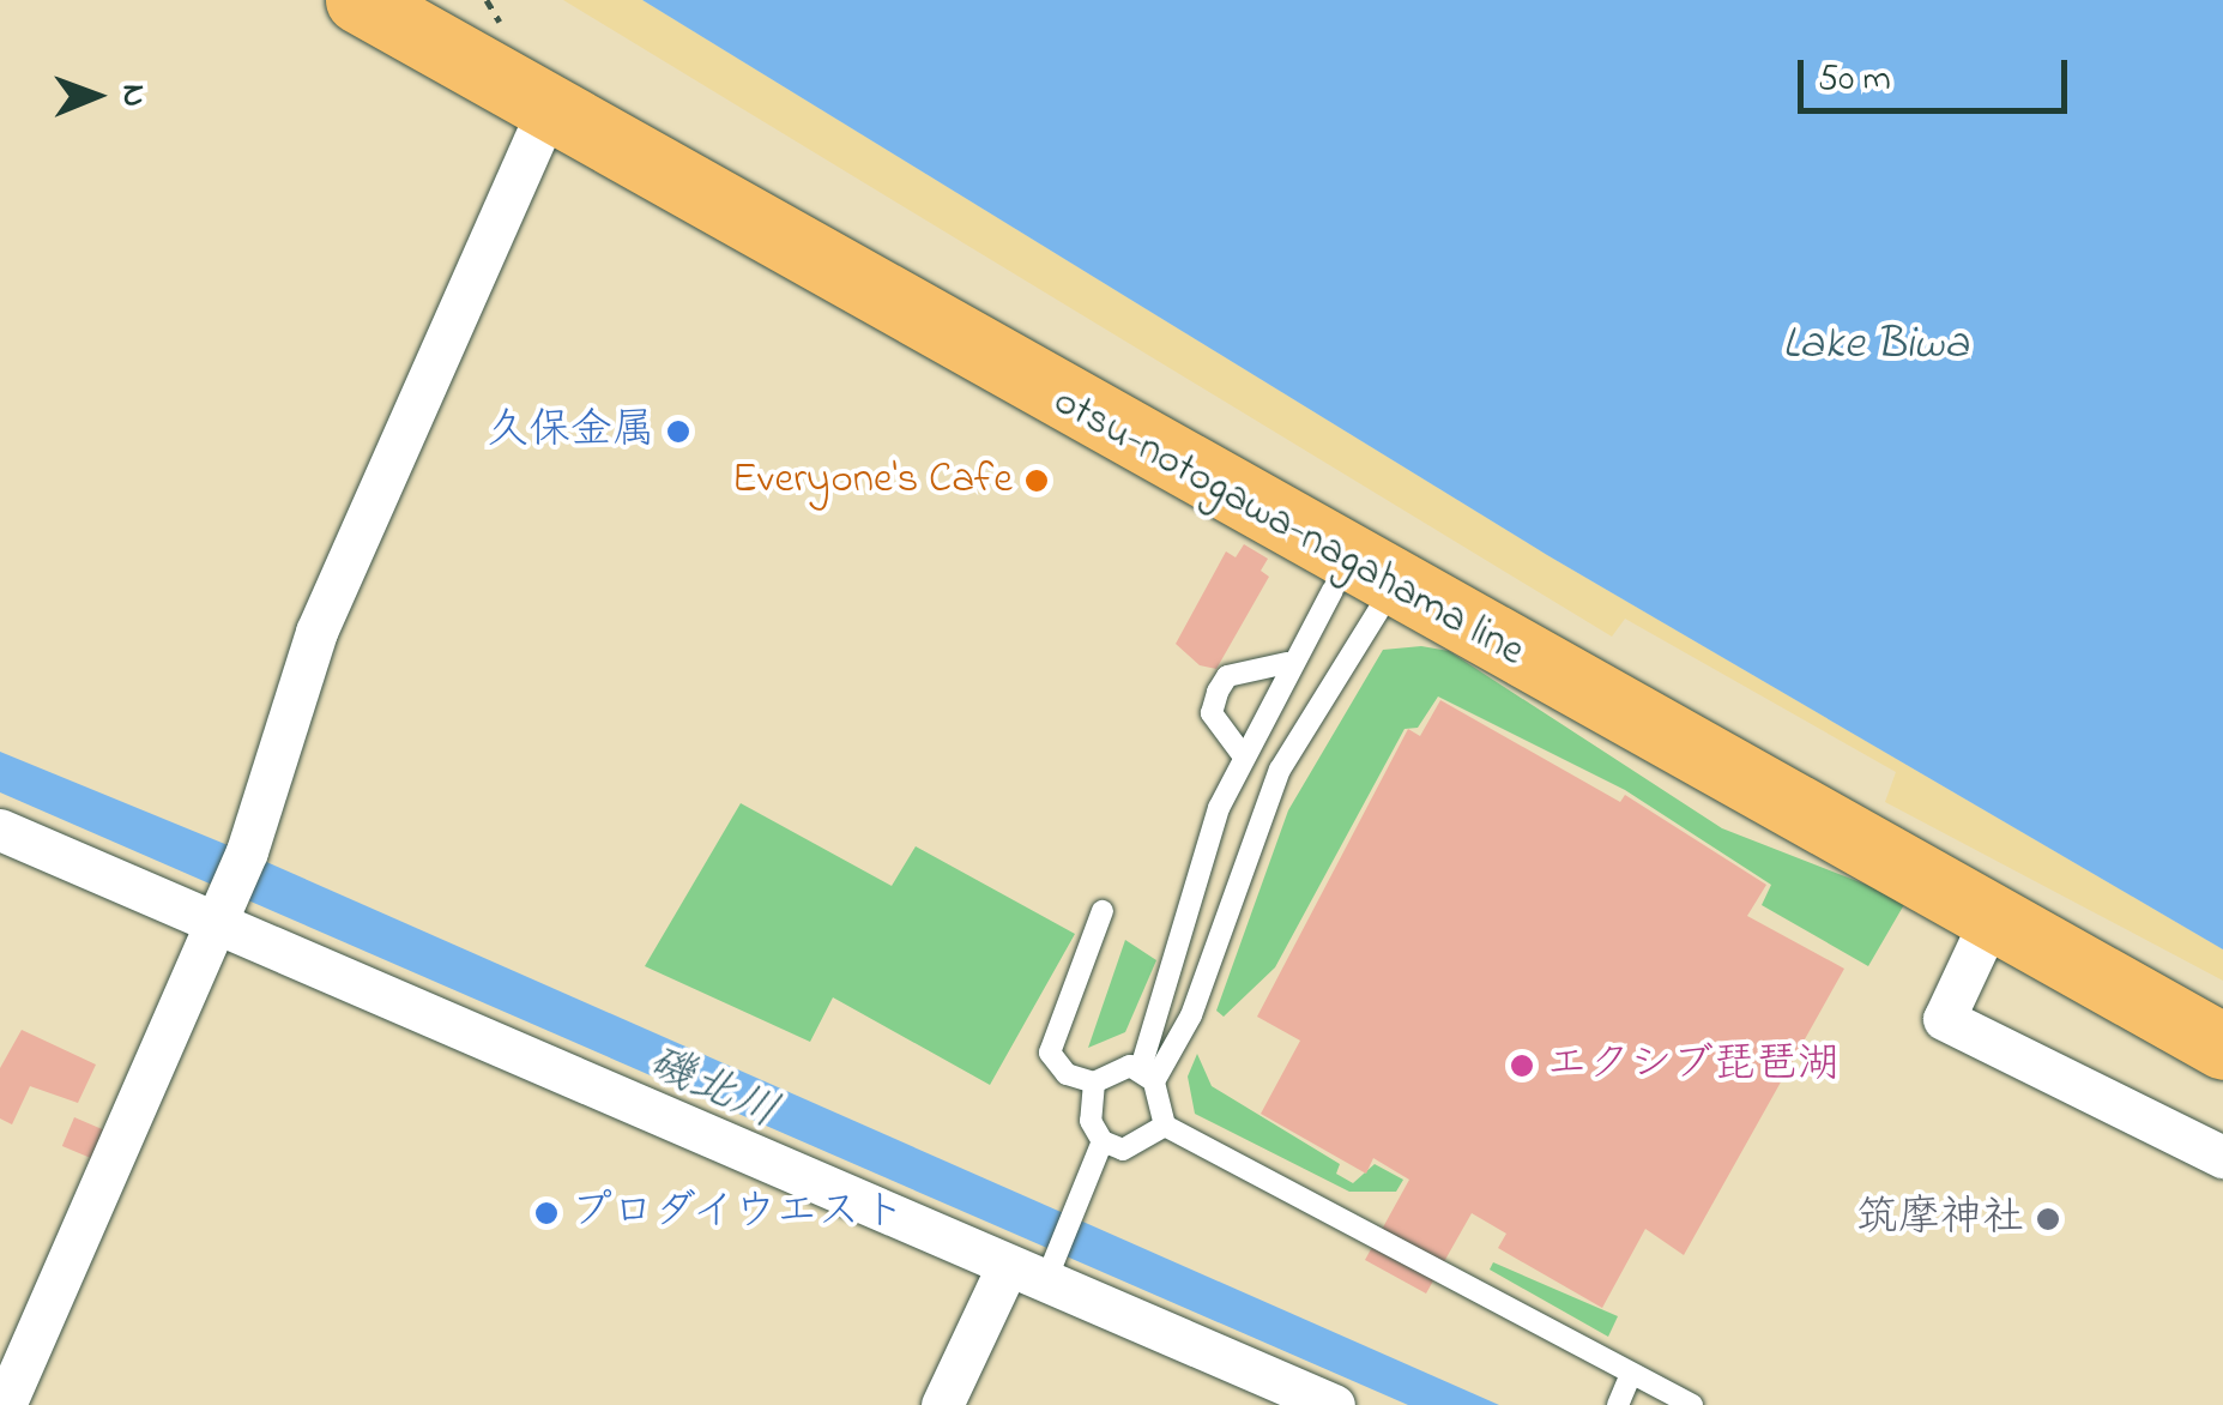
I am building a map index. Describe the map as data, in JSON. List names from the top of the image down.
{
  "streets": {
    "main road": ["otsu-notogawa-nagahama line"]
  },
  "water": ["Lake Biwa", "磯北川"],
  "places": [
    "久保金属",
    "Everyone's Cafe",
    "エクシブ琵琶湖",
    "プロダイウエスト",
    "筑摩神社"
  ],
  "scale_bar": "50 m",
  "north": "right"
}
